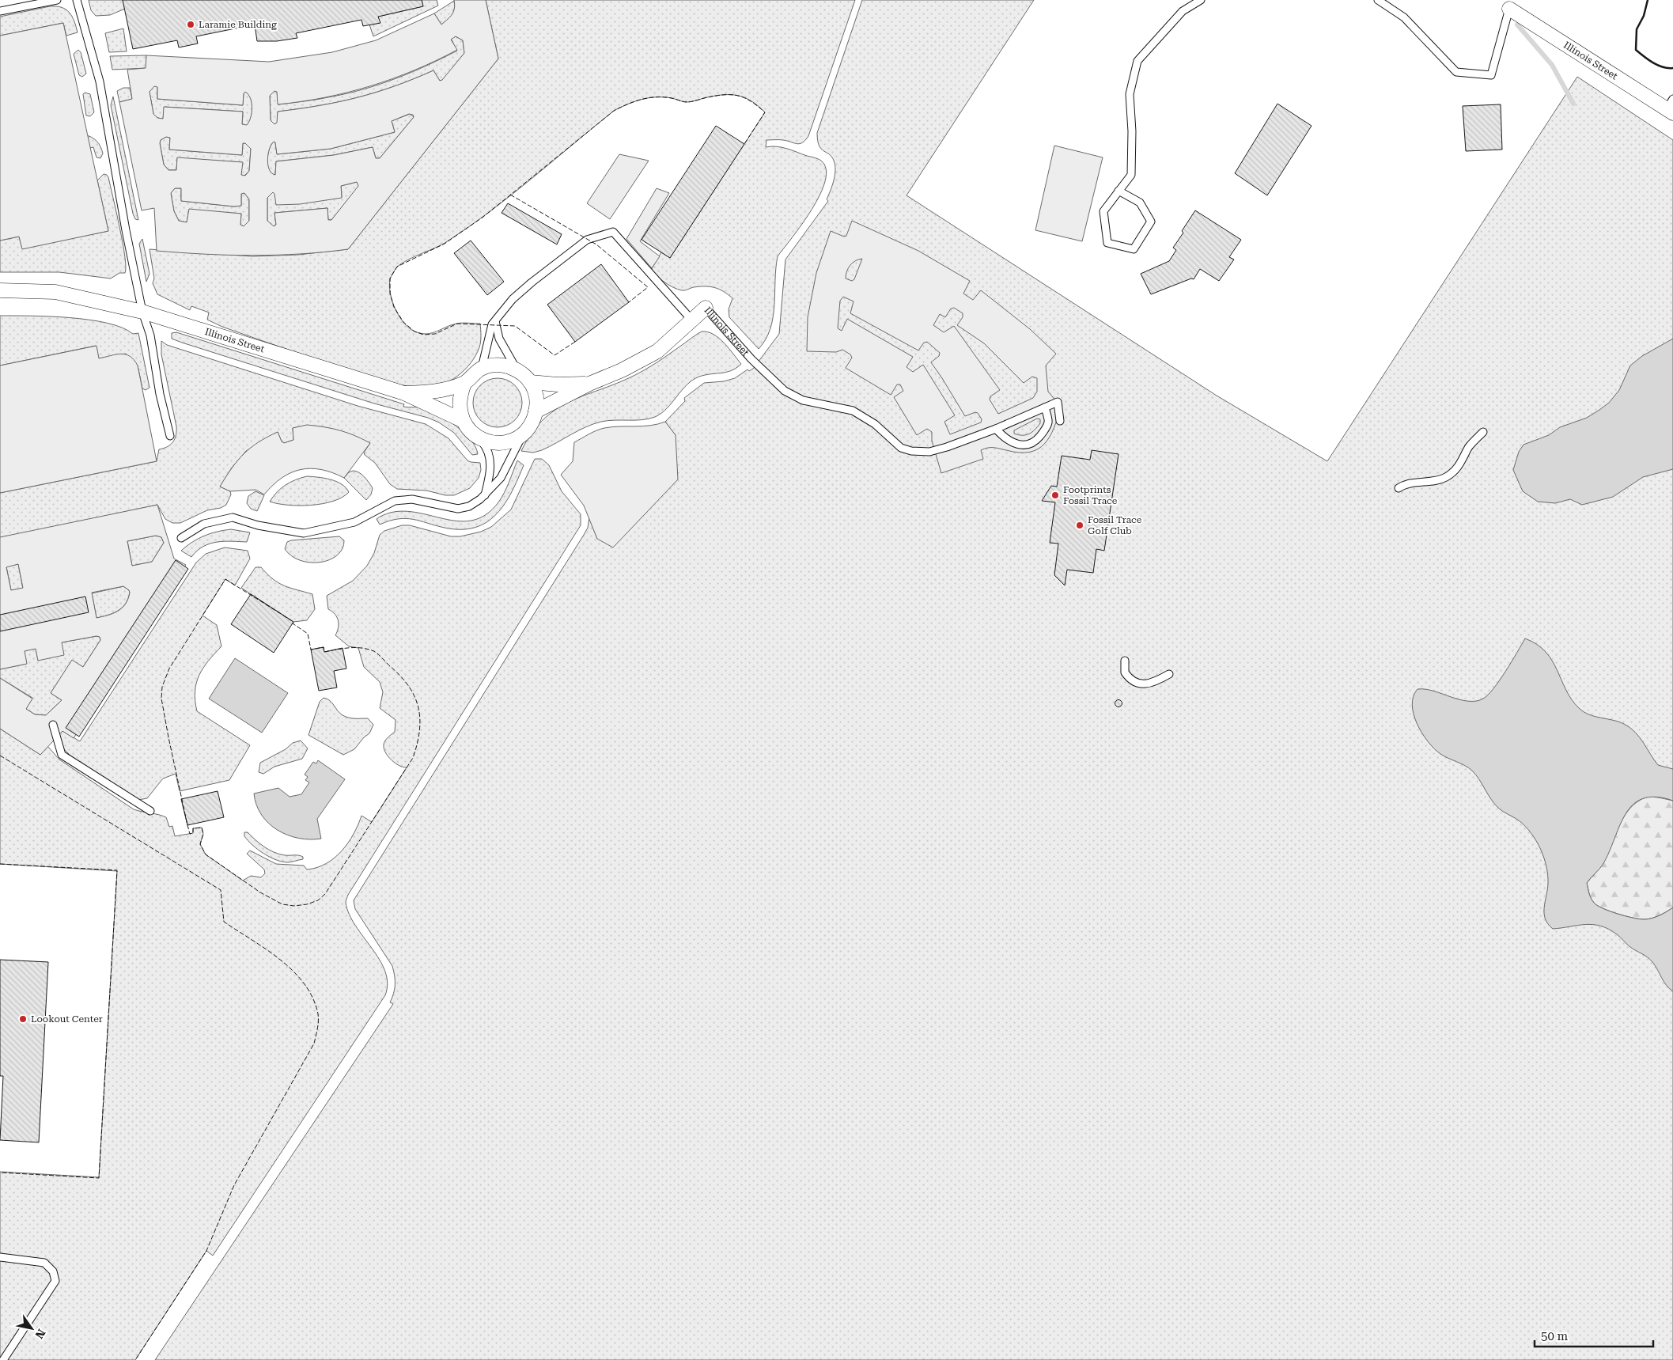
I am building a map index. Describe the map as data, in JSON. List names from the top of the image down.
{
  "streets": {
    "street": ["Illinois Street"]
  },
  "places": [
    "Laramie Building",
    "Footprints Fossil Trace",
    "Fossil Trace Golf Club",
    "Lookout Center"
  ],
  "scale_bar": "50 m",
  "north": "bottom right"
}
